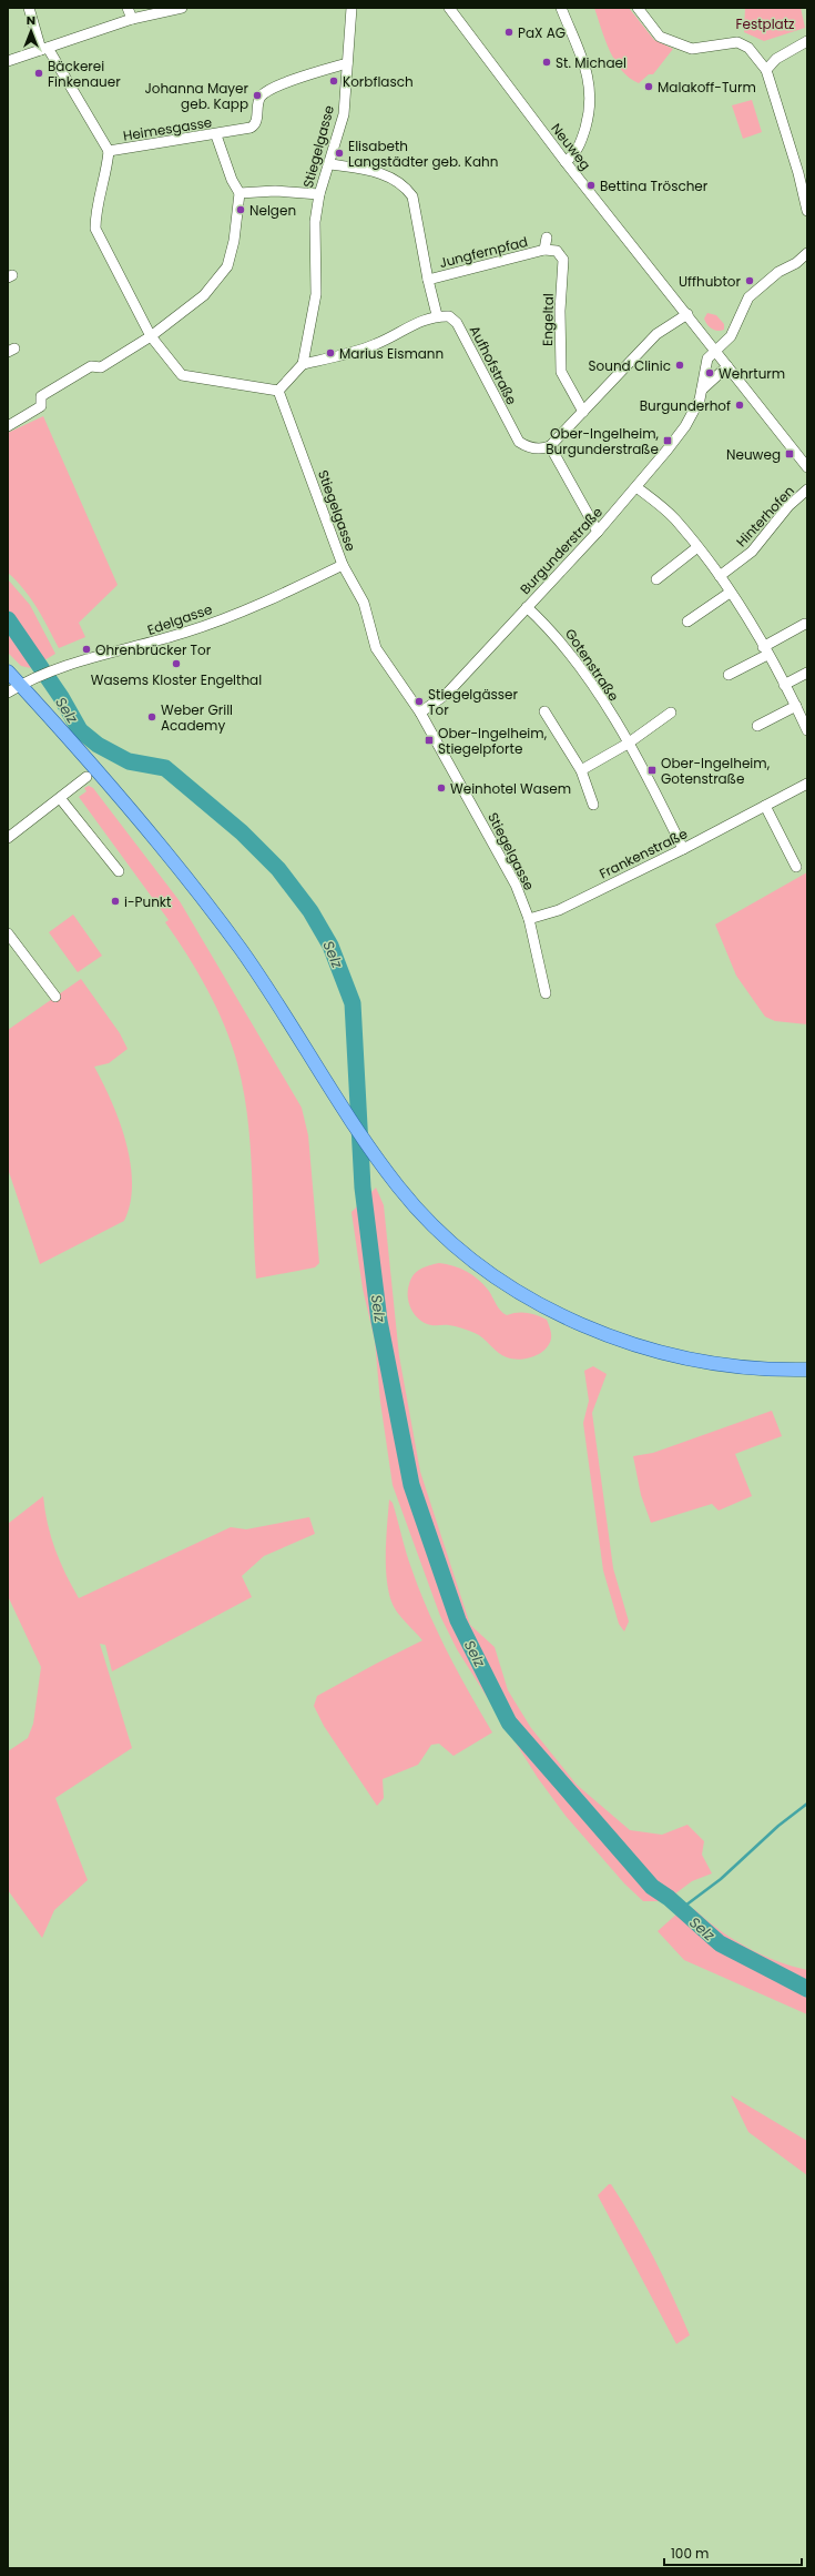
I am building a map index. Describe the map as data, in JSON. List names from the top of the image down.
{
  "streets": {
    "street": [
      "Heimesgasse",
      "Stiegelgasse",
      "Neuweg",
      "Jungfernpfad",
      "Engeltal",
      "Aufhofstraße",
      "Hinterhofen",
      "Burgunderstraße",
      "Edelgasse",
      "Gotenstraße",
      "Frankenstraße"
    ]
  },
  "crossings": [
    ["Heimesgasse", "Stiegelgasse"],
    ["Stiegelgasse", "Jungfernpfad"],
    ["Stiegelgasse", "Burgunderstraße"],
    ["Stiegelgasse", "Edelgasse"],
    ["Stiegelgasse", "Frankenstraße"],
    ["Neuweg", "Burgunderstraße"],
    ["Jungfernpfad", "Engeltal"],
    ["Jungfernpfad", "Aufhofstraße"],
    ["Burgunderstraße", "Gotenstraße"],
    ["Gotenstraße", "Frankenstraße"]
  ],
  "water": ["Selz"],
  "parks": ["Festplatz"],
  "places": {
    "other": [
      "PaX AG",
      "St. Michael",
      "Bäckerei Finkenauer",
      "Korbflasch",
      "Malakoff-Turm",
      "Johanna Mayer geb. Kapp",
      "Elisabeth Langstädter geb. Kahn",
      "Bettina Tröscher",
      "Nelgen",
      "Uffhubtor",
      "Marius Eismann",
      "Sound Clinic",
      "Wehrturm",
      "Burgunderhof",
      "Ohrenbrücker Tor",
      "Wasems Kloster Engelthal",
      "Stiegelgässer Tor",
      "Weber Grill Academy",
      "Weinhotel Wasem",
      "i-Punkt"
    ],
    "transit": [
      "Ober-Ingelheim, Burgunderstraße",
      "Neuweg",
      "Ober-Ingelheim, Stiegelpforte",
      "Ober-Ingelheim, Gotenstraße"
    ]
  },
  "scale_bar": "100 m",
  "north": "top"
}
